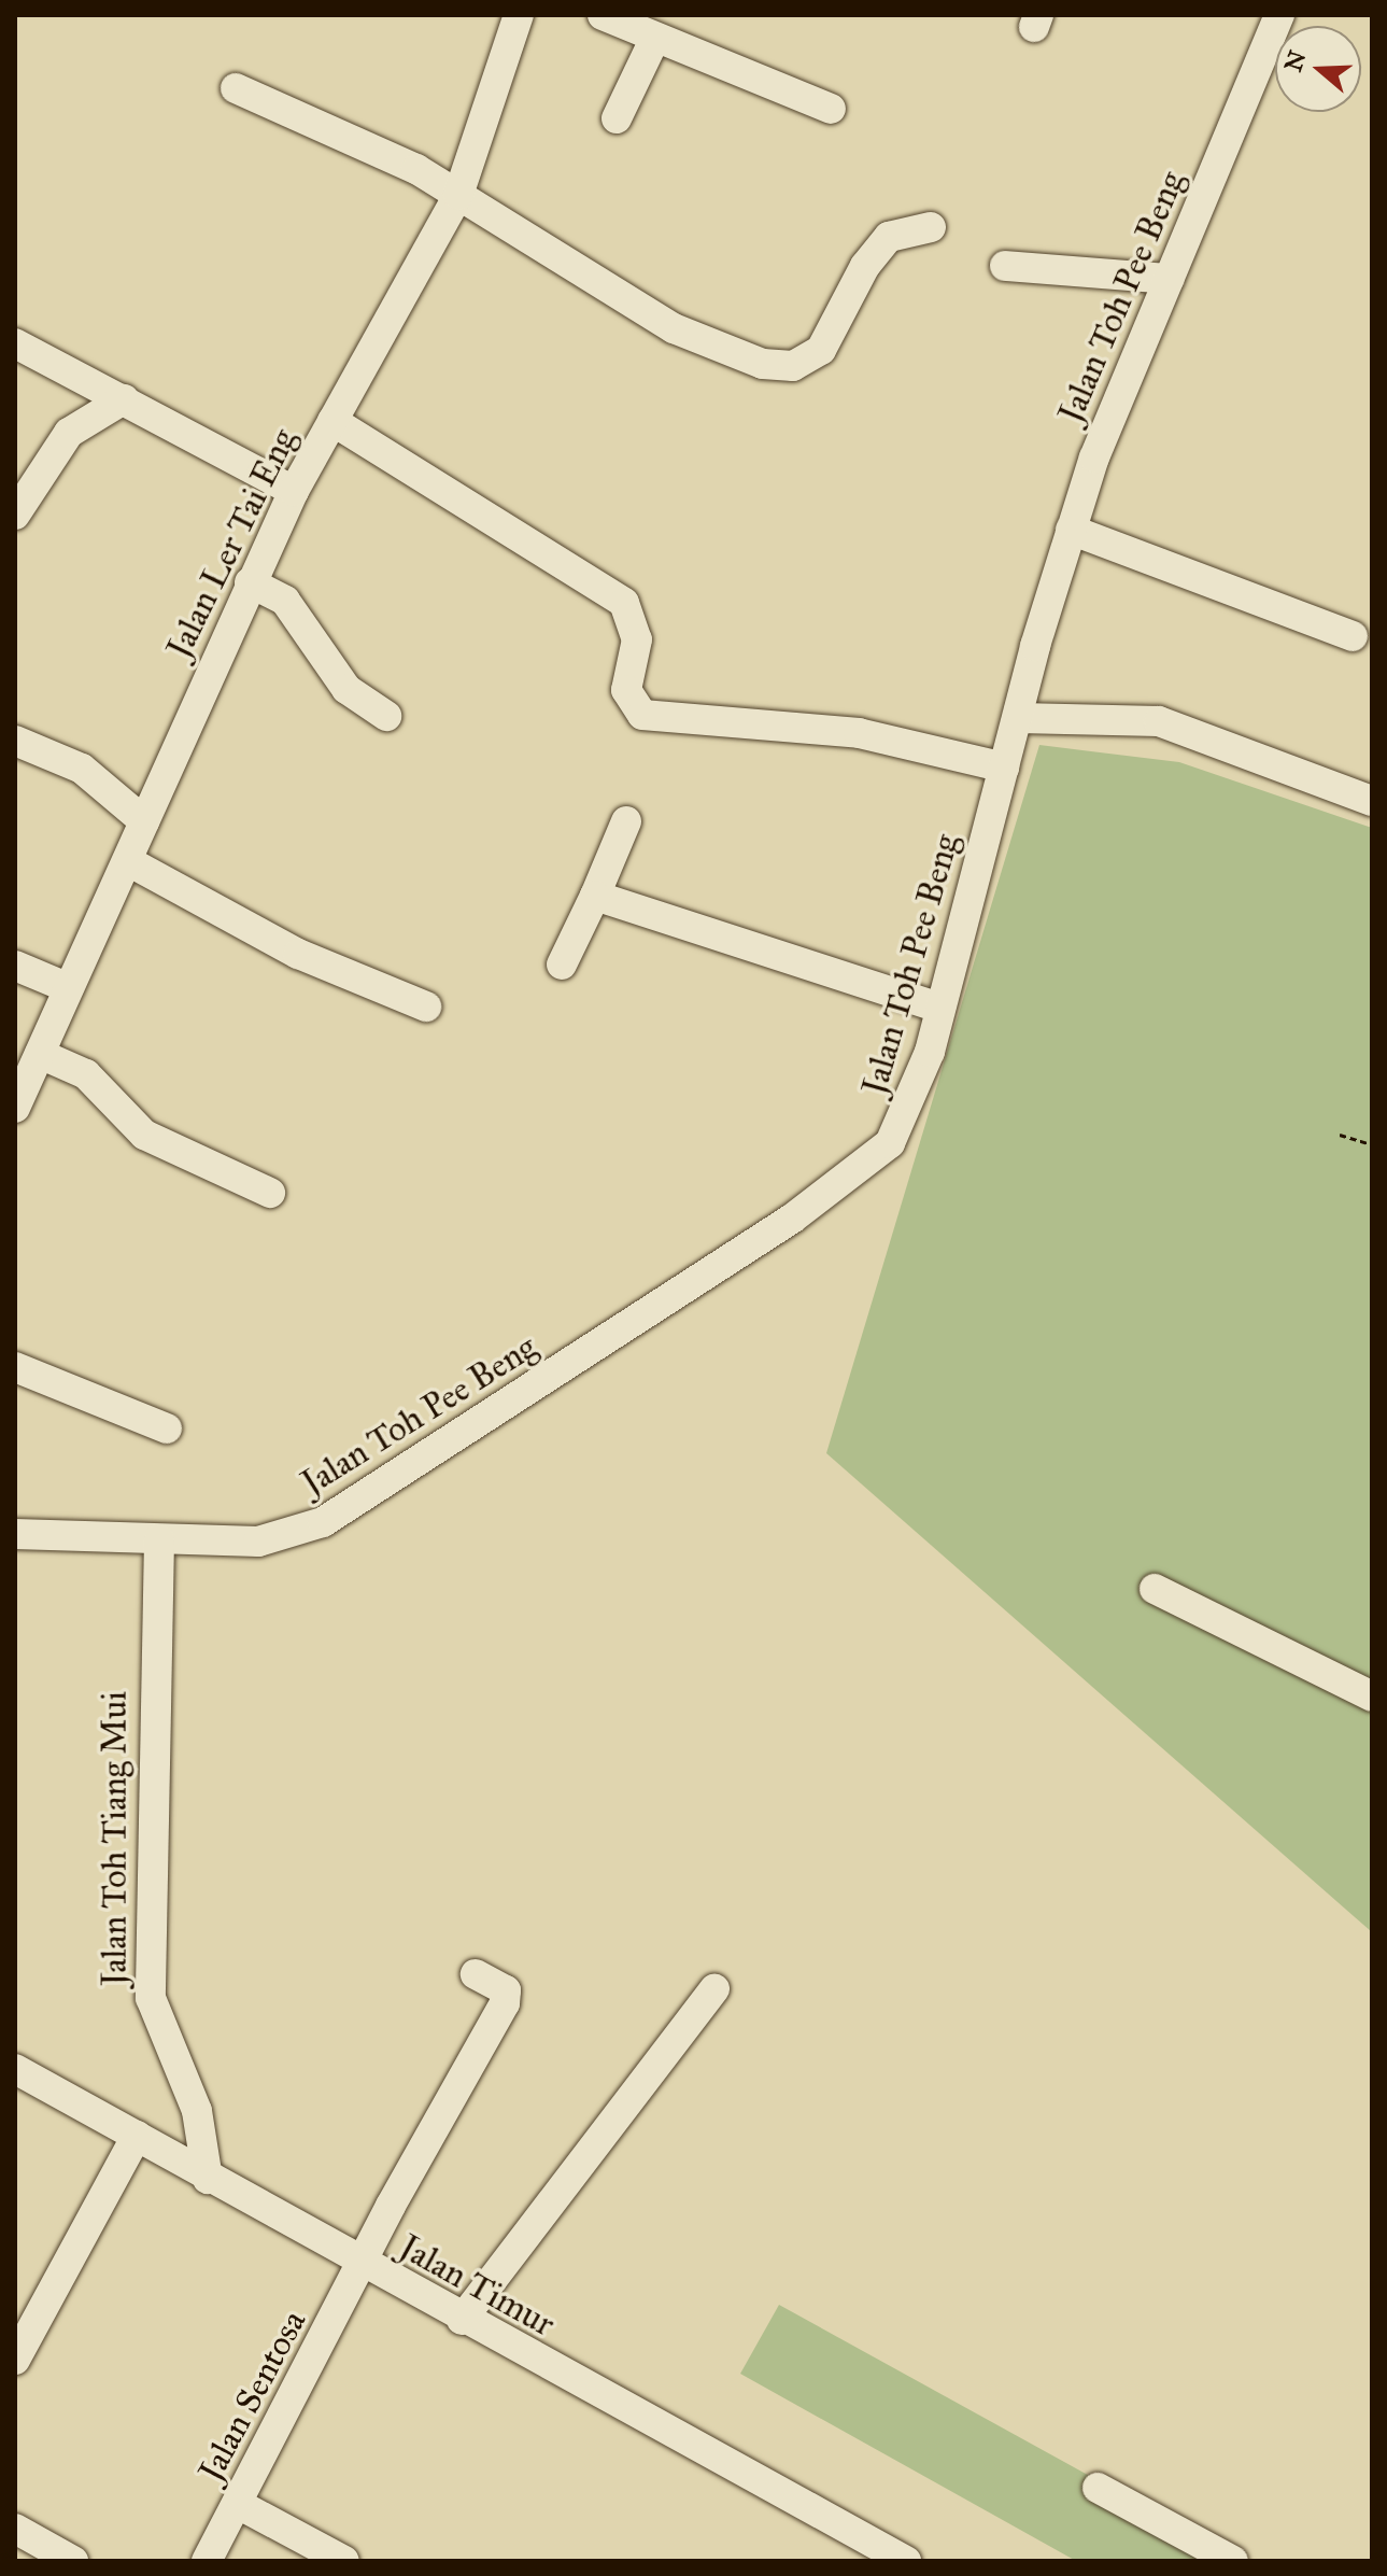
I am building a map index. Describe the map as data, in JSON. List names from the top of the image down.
{
  "streets": {
    "street": [
      "Jalan Toh Pee Beng",
      "Jalan Ler Tai Eng",
      "Jalan Toh Tiang Mui",
      "Jalan Timur",
      "Jalan Sentosa"
    ]
  },
  "crossings": [
    ["Jalan Toh Pee Beng", "Jalan Toh Tiang Mui"],
    ["Jalan Toh Tiang Mui", "Jalan Timur"],
    ["Jalan Timur", "Jalan Sentosa"]
  ],
  "north": "left"
}
